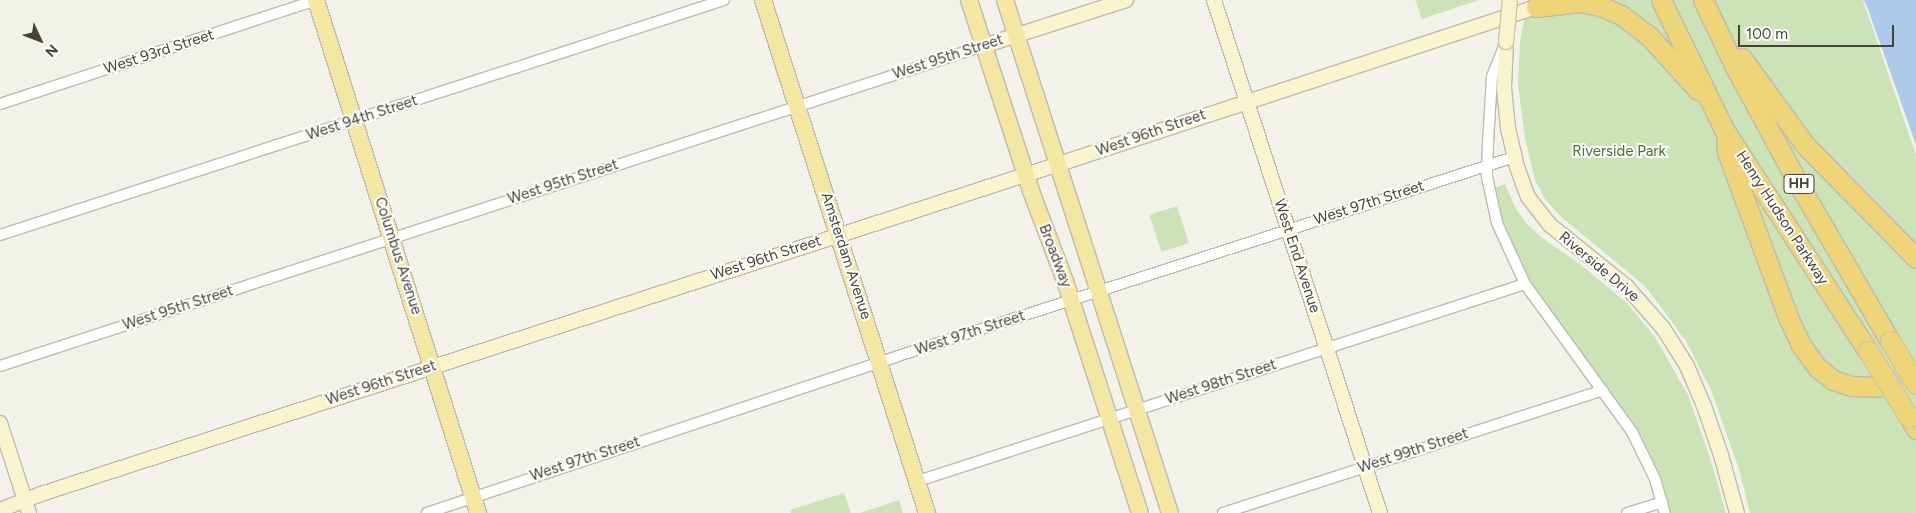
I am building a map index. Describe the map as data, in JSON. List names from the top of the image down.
{
  "streets": {
    "highway": ["HH", "Henry Hudson Parkway"],
    "main road": [
      "West 95th Street",
      "West 96th Street",
      "Columbus Avenue",
      "Amsterdam Avenue",
      "Broadway",
      "West End Avenue",
      "Riverside Drive"
    ],
    "street": [
      "West 93rd Street",
      "West 94th Street",
      "West 97th Street",
      "West 98th Street",
      "West 99th Street"
    ]
  },
  "crossings": [
    ["West 93rd Street", "Columbus Avenue"],
    ["West 95th Street", "Columbus Avenue"],
    ["West 95th Street", "Amsterdam Avenue"],
    ["West 95th Street", "Broadway"],
    ["West 94th Street", "Columbus Avenue"],
    ["West 96th Street", "Columbus Avenue"],
    ["West 96th Street", "Amsterdam Avenue"],
    ["West 96th Street", "Broadway"],
    ["West 96th Street", "West End Avenue"],
    ["West 97th Street", "Columbus Avenue"],
    ["West 97th Street", "Amsterdam Avenue"],
    ["West 97th Street", "Broadway"],
    ["West 97th Street", "West End Avenue"],
    ["West 97th Street", "Riverside Drive"],
    ["Amsterdam Avenue", "West 98th Street"],
    ["Broadway", "West 98th Street"],
    ["West End Avenue", "West 98th Street"],
    ["West End Avenue", "West 99th Street"],
    ["Riverside Drive", "West 98th Street"],
    ["Riverside Drive", "West 99th Street"]
  ],
  "parks": ["Riverside Park"],
  "scale_bar": "100 m",
  "north": "bottom right"
}
